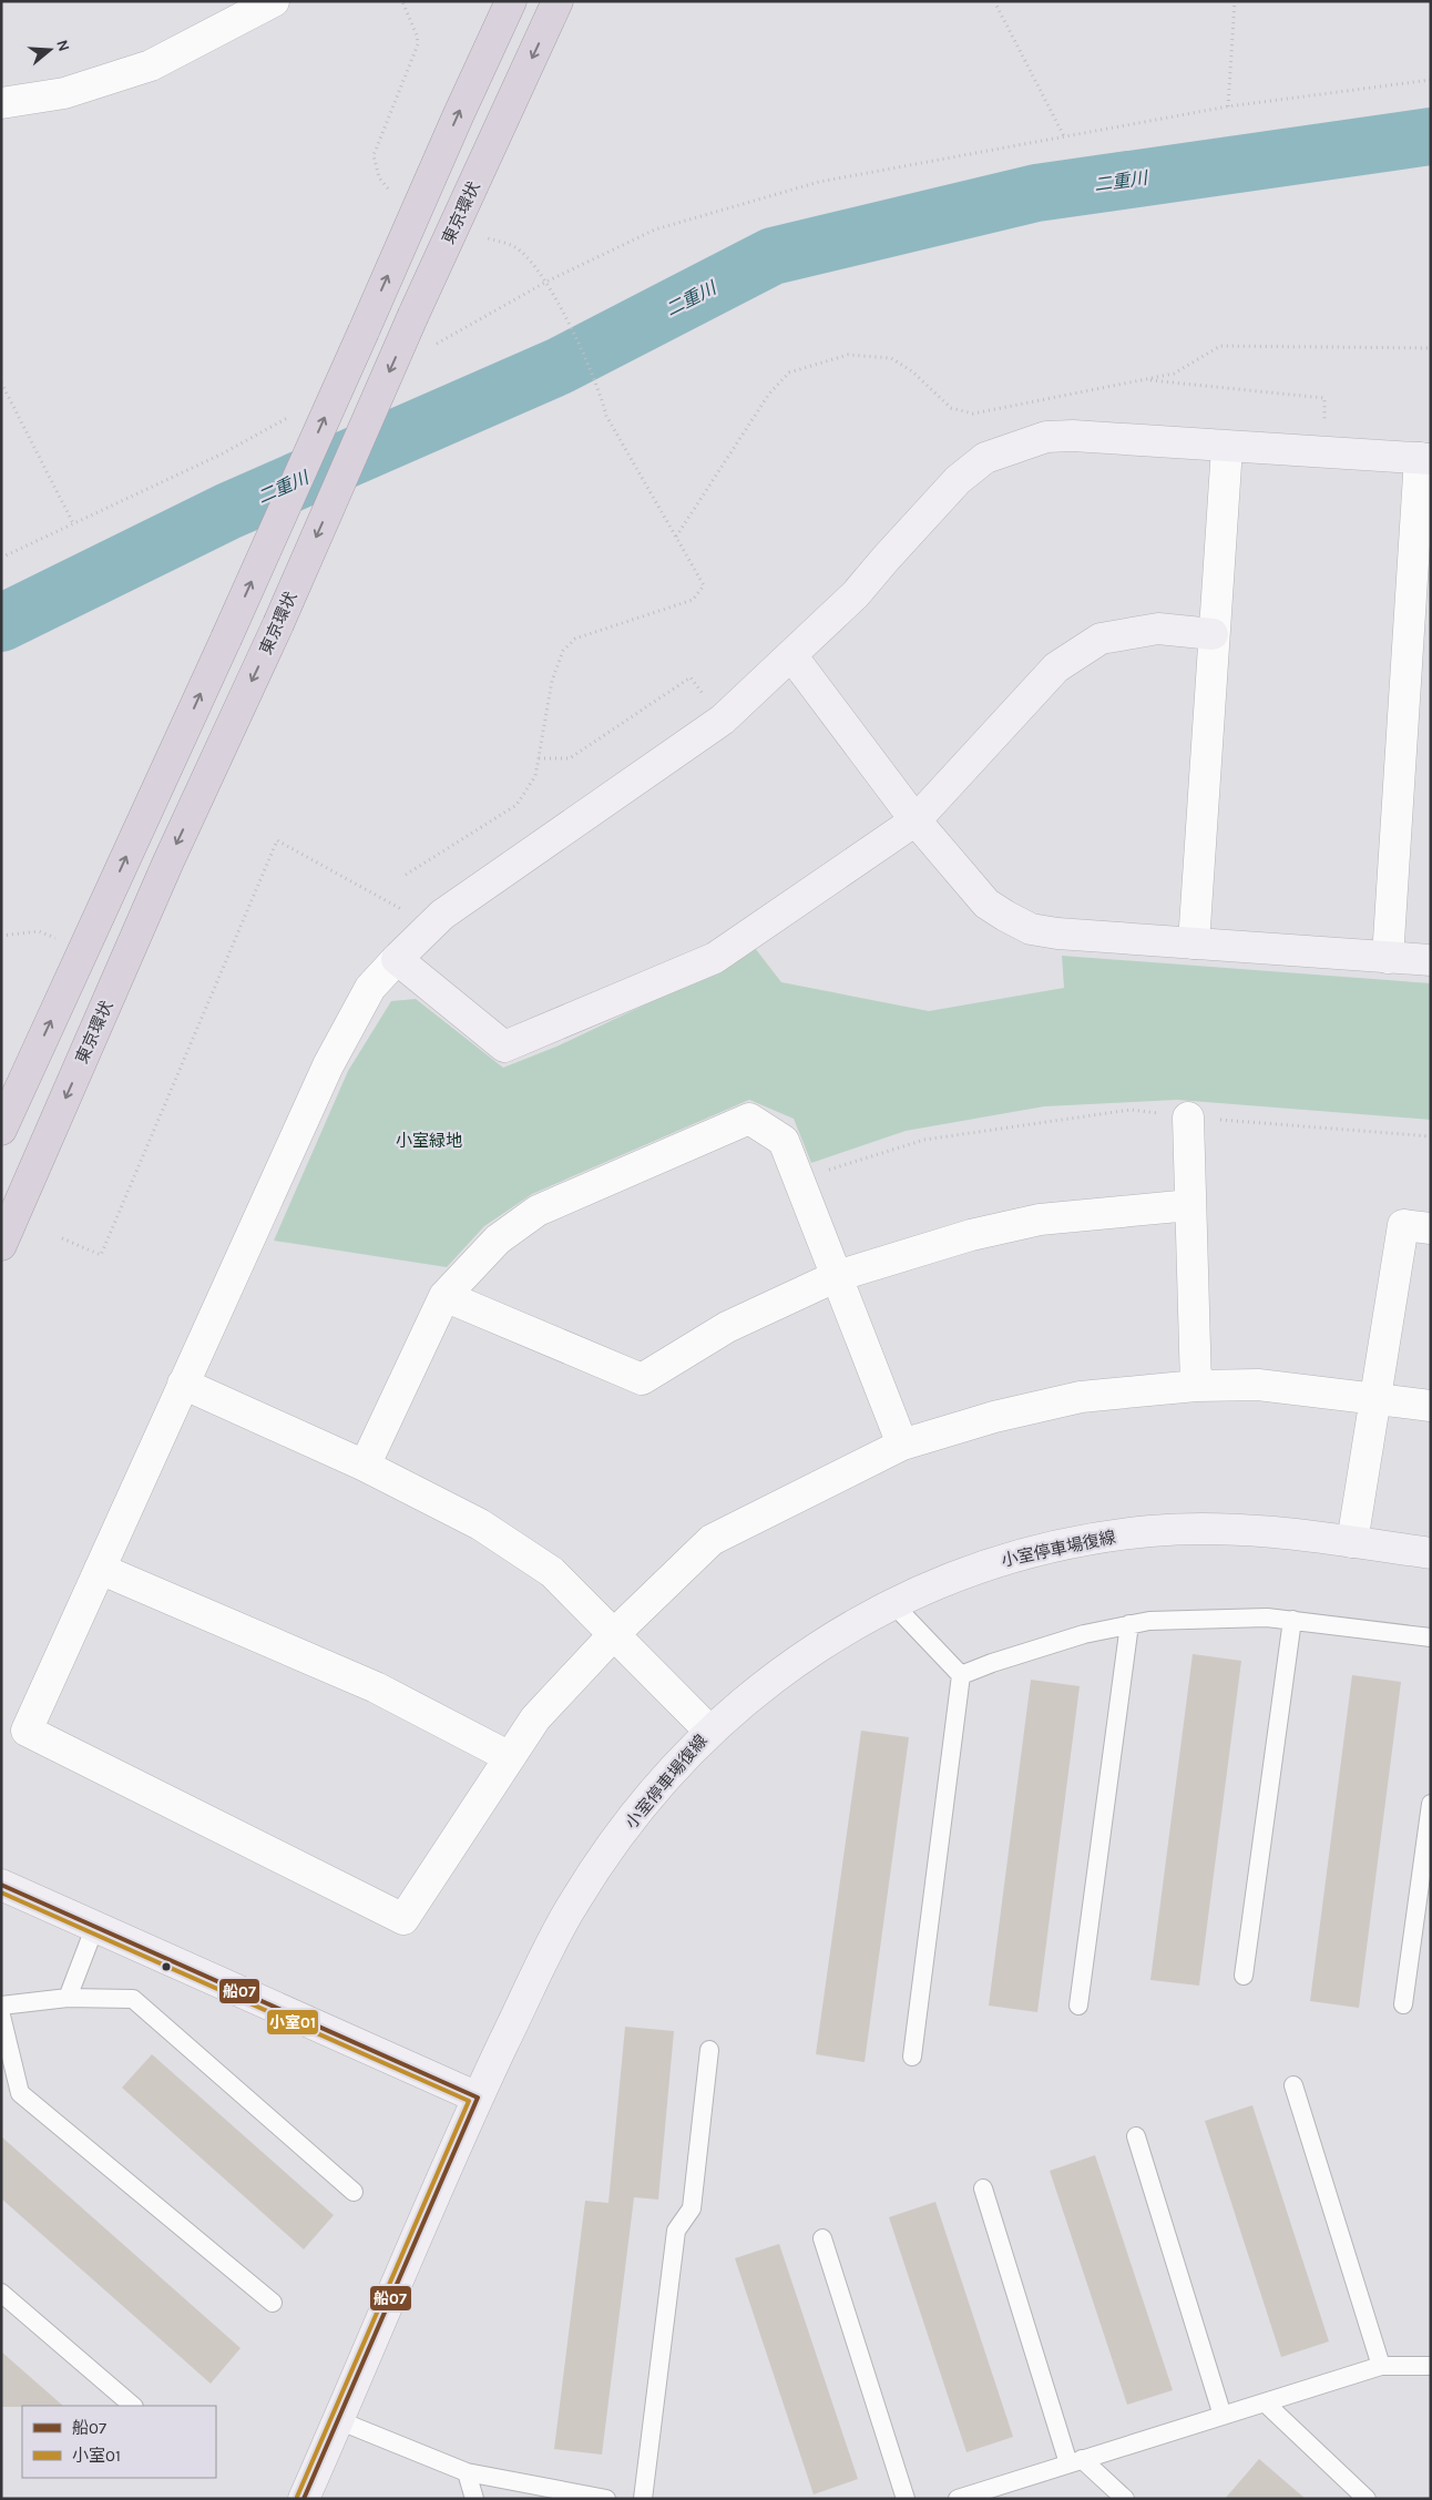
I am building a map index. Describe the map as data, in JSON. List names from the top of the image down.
{
  "streets": {
    "highway": ["東京環状"],
    "street": ["小室停車場復線"]
  },
  "water": ["二重川"],
  "parks": ["小室緑地"],
  "lines": ["transit line 船07", "transit line 小室01"],
  "legend": ["船07", "小室01"],
  "north": "right"
}
